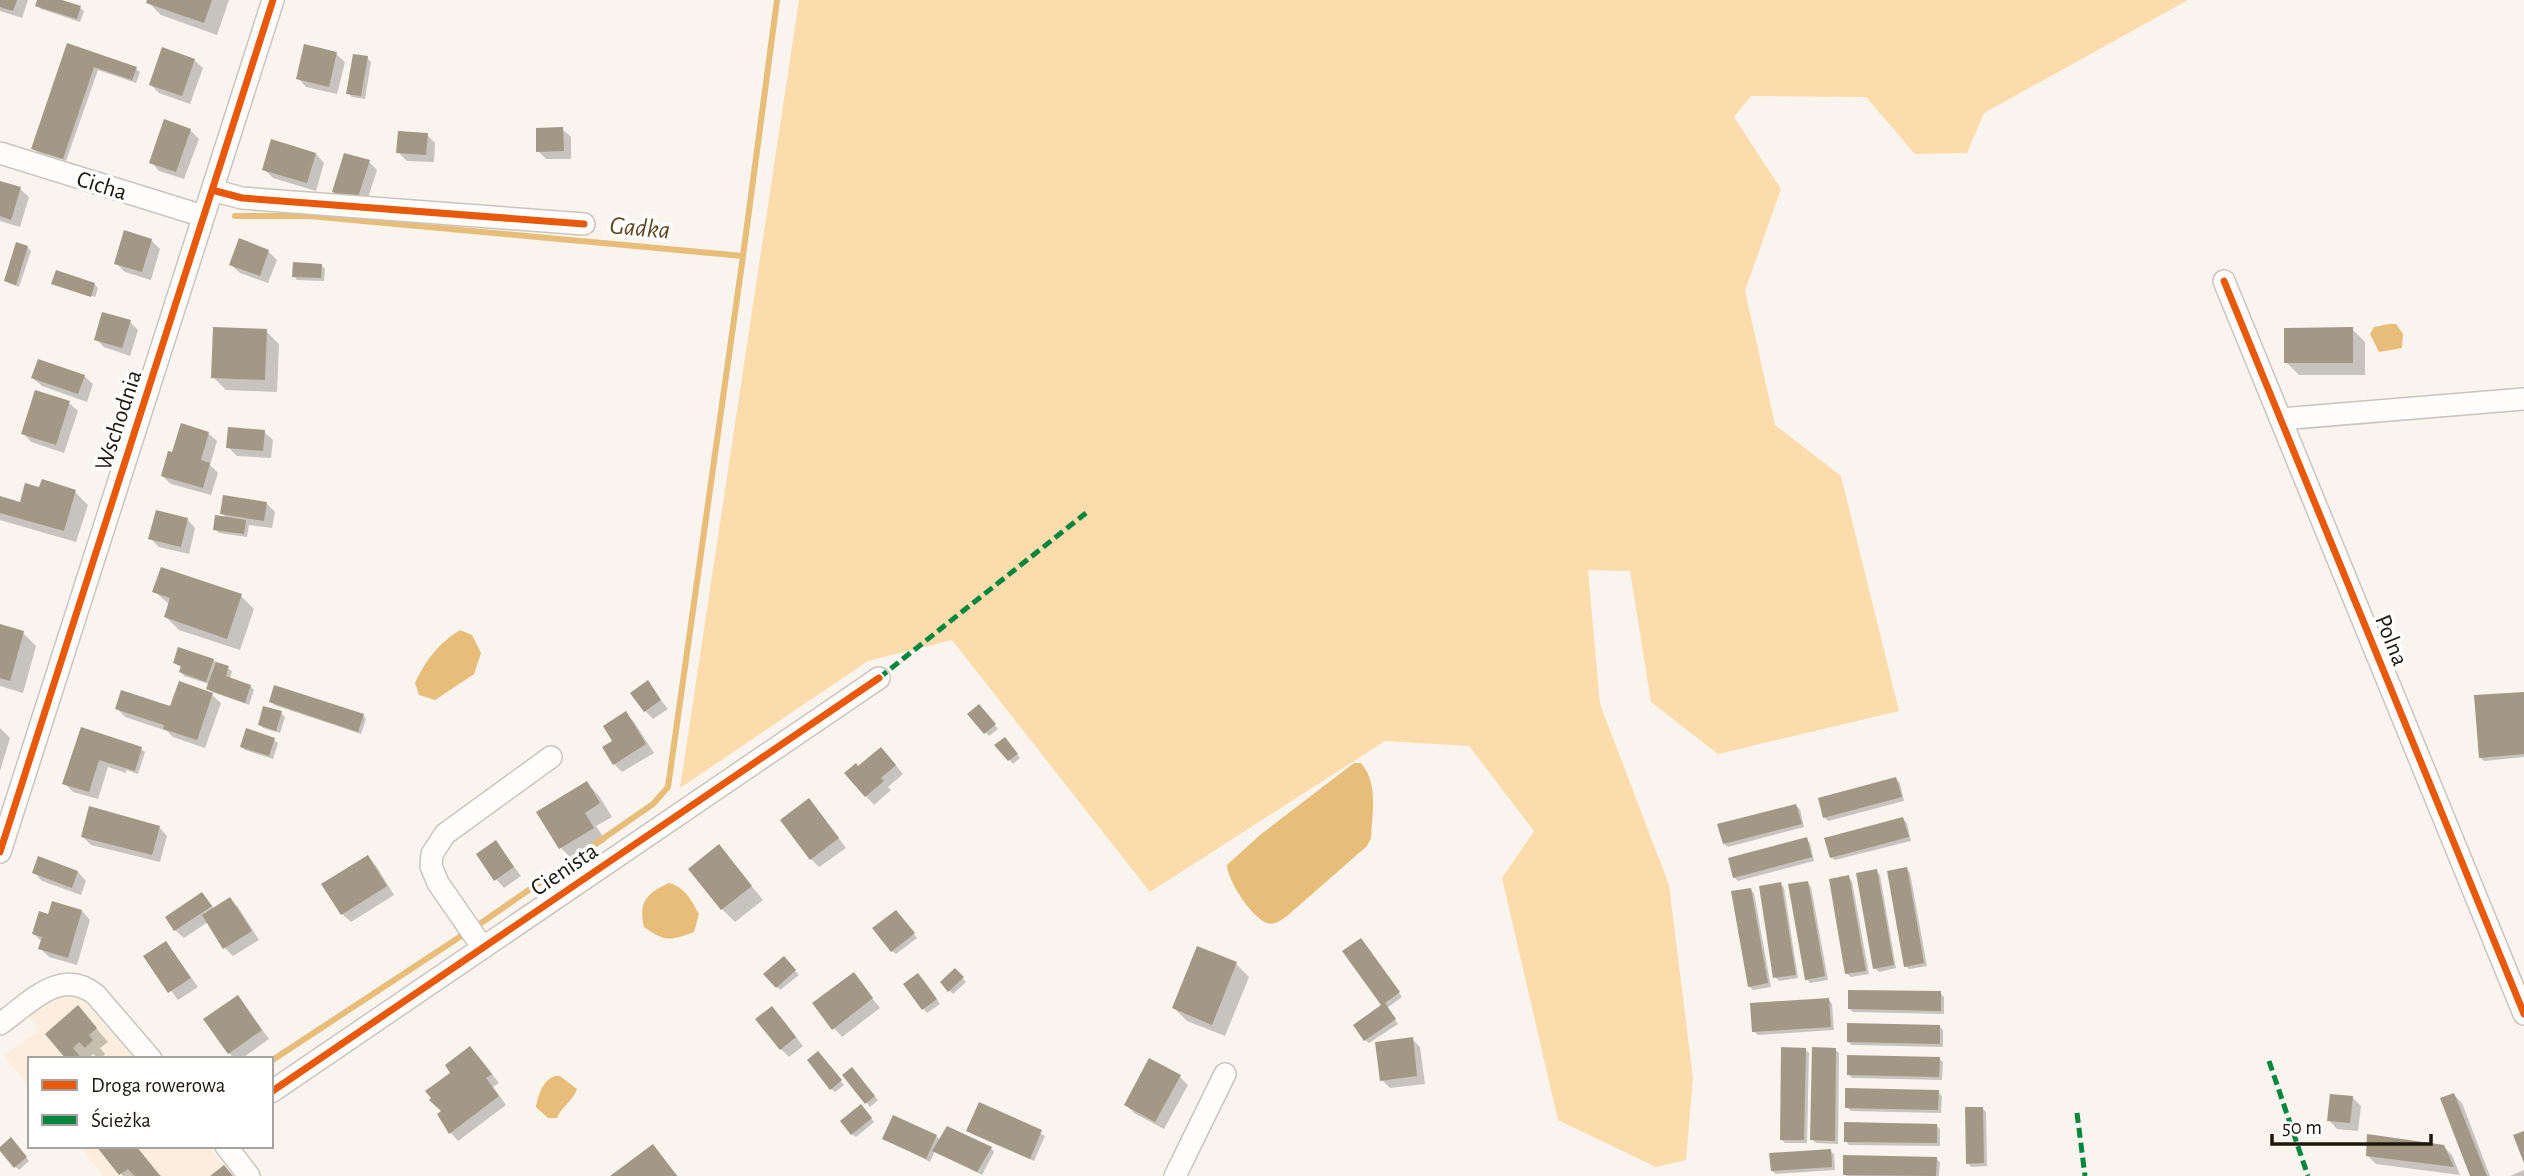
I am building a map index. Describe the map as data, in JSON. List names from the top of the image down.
{
  "streets": {
    "street": [
      "Cicha",
      "Wschodnia",
      "Polna",
      "Cienista"
    ]
  },
  "crossings": [
    ["Cicha", "Wschodnia"]
  ],
  "water": ["Gadka"],
  "legend": ["Droga rowerowa", "Ścieżka"],
  "scale_bar": "50 m"
}
